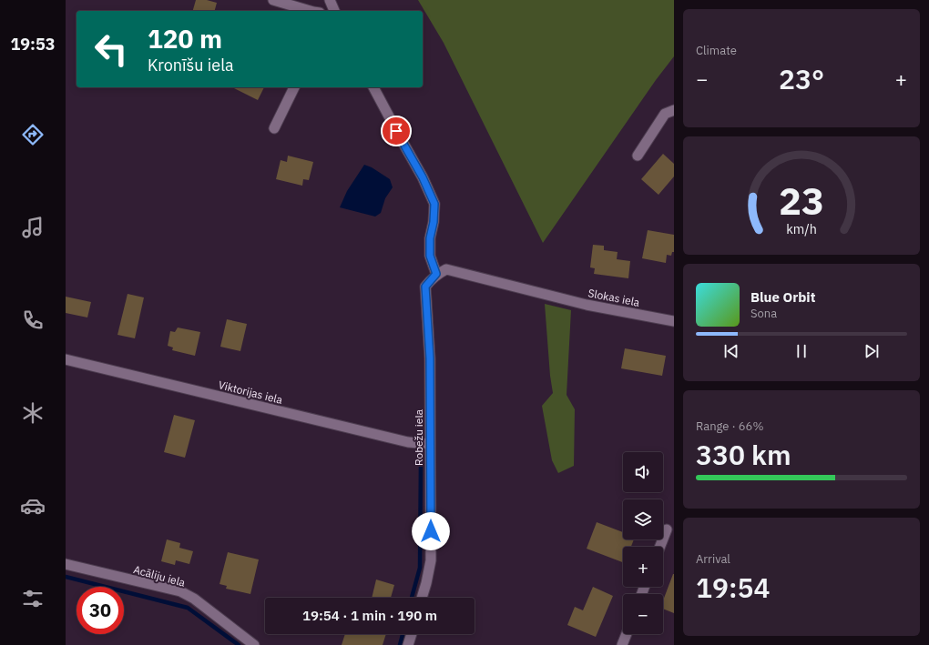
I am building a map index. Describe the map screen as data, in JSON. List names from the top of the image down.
{
  "streets": {
    "street": [
      "Slokas iela",
      "Viktorijas iela",
      "Robežu iela",
      "Acāliju iela"
    ]
  },
  "crossings": [
    ["Slokas iela", "Robežu iela"],
    ["Viktorijas iela", "Robežu iela"]
  ],
  "page": {
    "tabs": "19:53",
    "tile": [
      "Climate",
      ["Range · 66%", "330 km"],
      ["Arrival", "19:54"]
    ],
    "turn": ["120 m", "Kronīšu iela"],
    "heat": ["−", "23°", "+"],
    "song": ["Blue Orbit", "Sona"],
    "map_buttons": ["+", "−"],
    "limit": "30",
    "trip": "19:54 · 1 min · 190 m",
    "gauge": ["23", "km/h"]
  }
}
